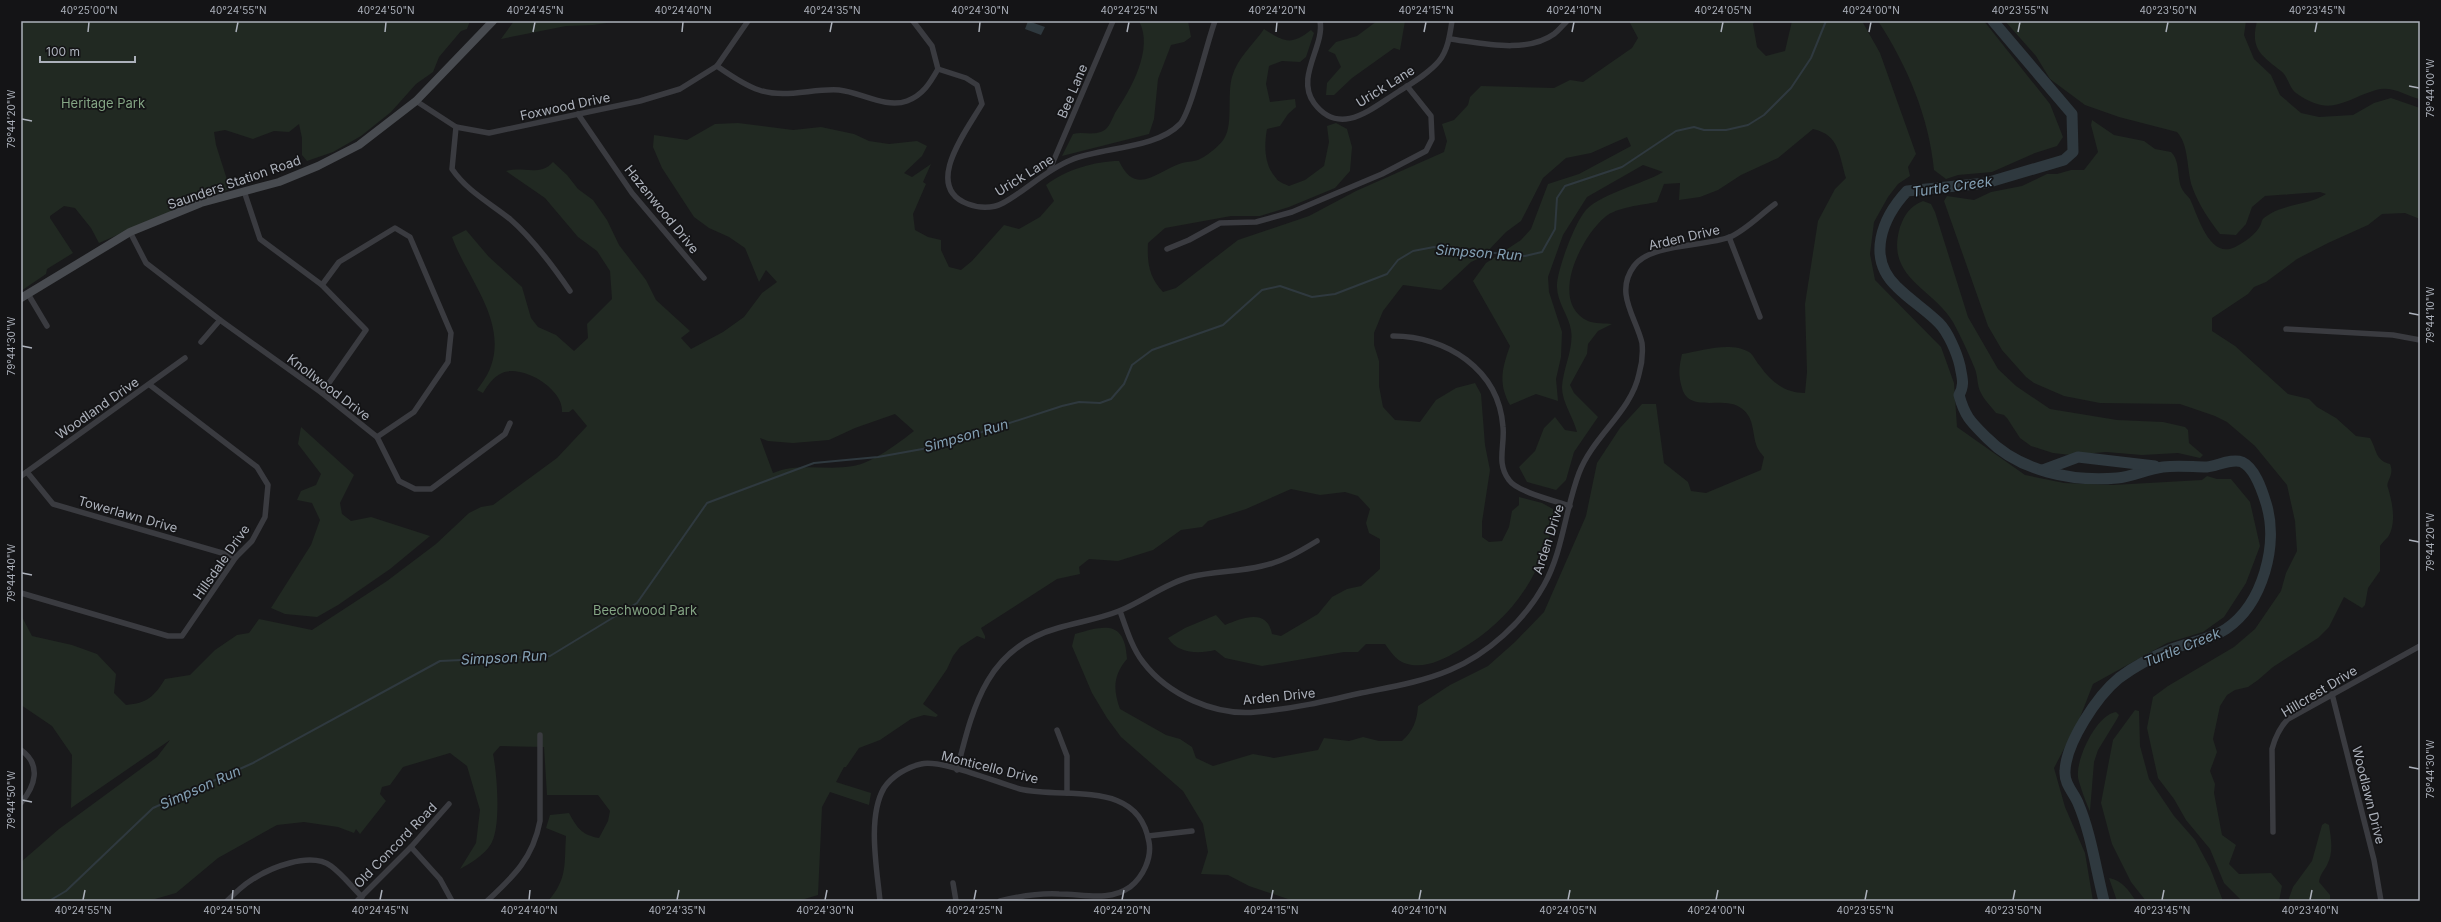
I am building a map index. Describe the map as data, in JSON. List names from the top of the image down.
{
  "streets": {
    "street": [
      "Urick Lane",
      "Bee Lane",
      "Foxwood Drive",
      "Saunders Station Road",
      "Hazenwood Drive",
      "Arden Drive",
      "Knollwood Drive",
      "Woodland Drive",
      "Towerlawn Drive",
      "Hillsdale Drive",
      "Hillcrest Drive",
      "Monticello Drive",
      "Woodlawn Drive",
      "Old Concord Road"
    ]
  },
  "crossings": [
    ["Urick Lane", "Bee Lane"],
    ["Foxwood Drive", "Saunders Station Road"],
    ["Foxwood Drive", "Hazenwood Drive"],
    ["Saunders Station Road", "Knollwood Drive"],
    ["Woodland Drive", "Towerlawn Drive"],
    ["Woodland Drive", "Hillsdale Drive"],
    ["Towerlawn Drive", "Hillsdale Drive"],
    ["Hillcrest Drive", "Woodlawn Drive"]
  ],
  "water": ["Turtle Creek", "Simpson Run"],
  "parks": ["Heritage Park", "Beechwood Park"],
  "scale_bar": "100 m",
  "coordinates": [
    "40°25'00\"N",
    "40°24'55\"N",
    "40°24'50\"N",
    "40°24'45\"N",
    "40°24'40\"N",
    "40°24'35\"N",
    "40°24'30\"N",
    "40°24'25\"N",
    "40°24'20\"N",
    "40°24'15\"N",
    "40°24'10\"N",
    "40°24'05\"N",
    "40°24'00\"N",
    "40°23'55\"N",
    "40°23'50\"N",
    "40°23'45\"N",
    "79°44'00\"W",
    "79°44'20\"W",
    "79°44'10\"W",
    "79°44'30\"W",
    "79°44'40\"W",
    "79°44'50\"W",
    "40°23'40\"N"
  ]
}
